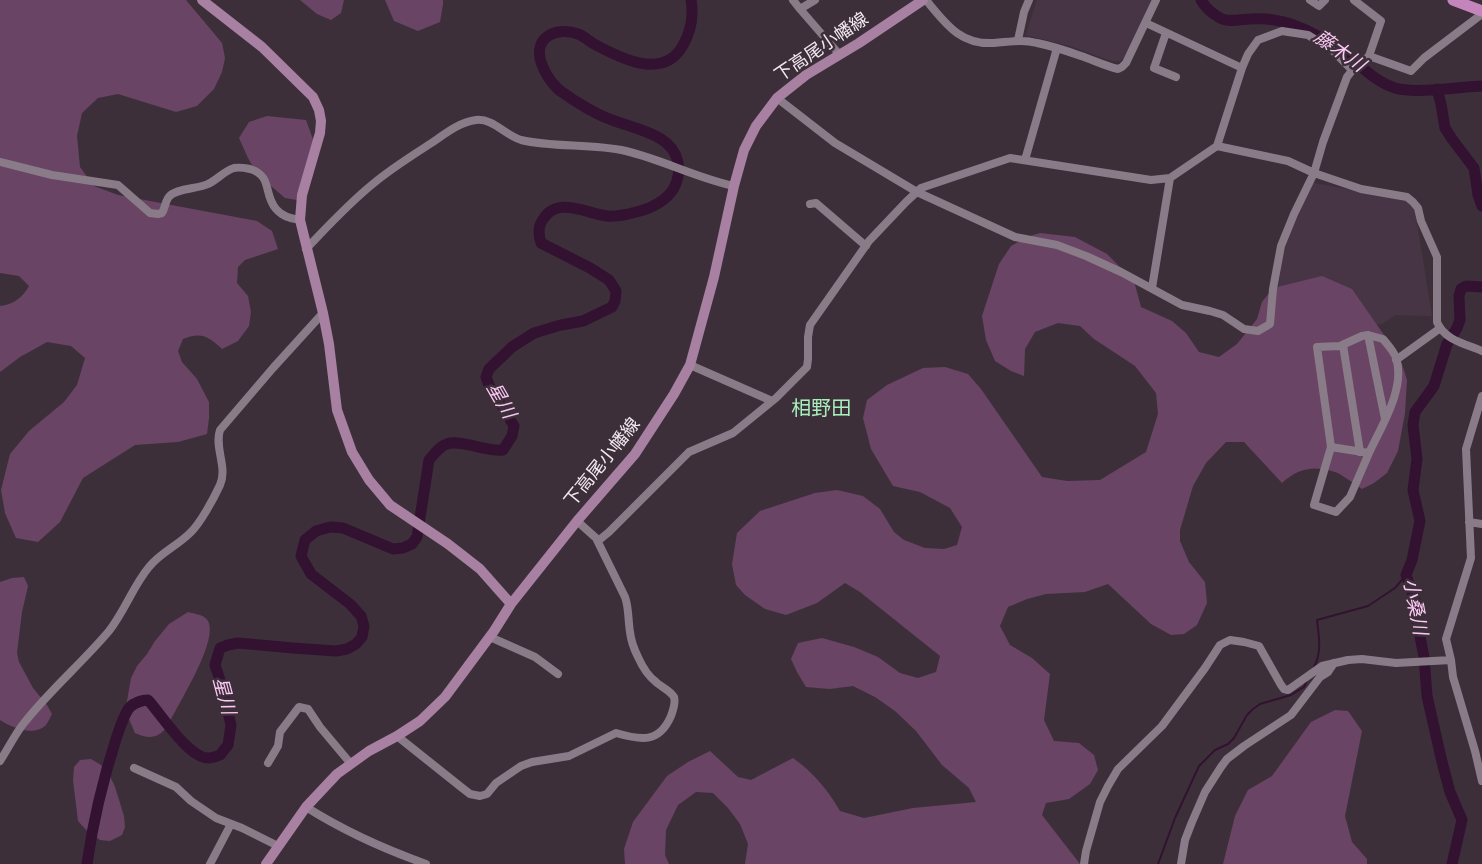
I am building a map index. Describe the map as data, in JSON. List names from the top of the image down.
{
  "streets": {
    "main road": ["下高尾小幡線"]
  },
  "districts": ["相野田"],
  "water": ["藤木川", "星川", "小桑川"]
}
